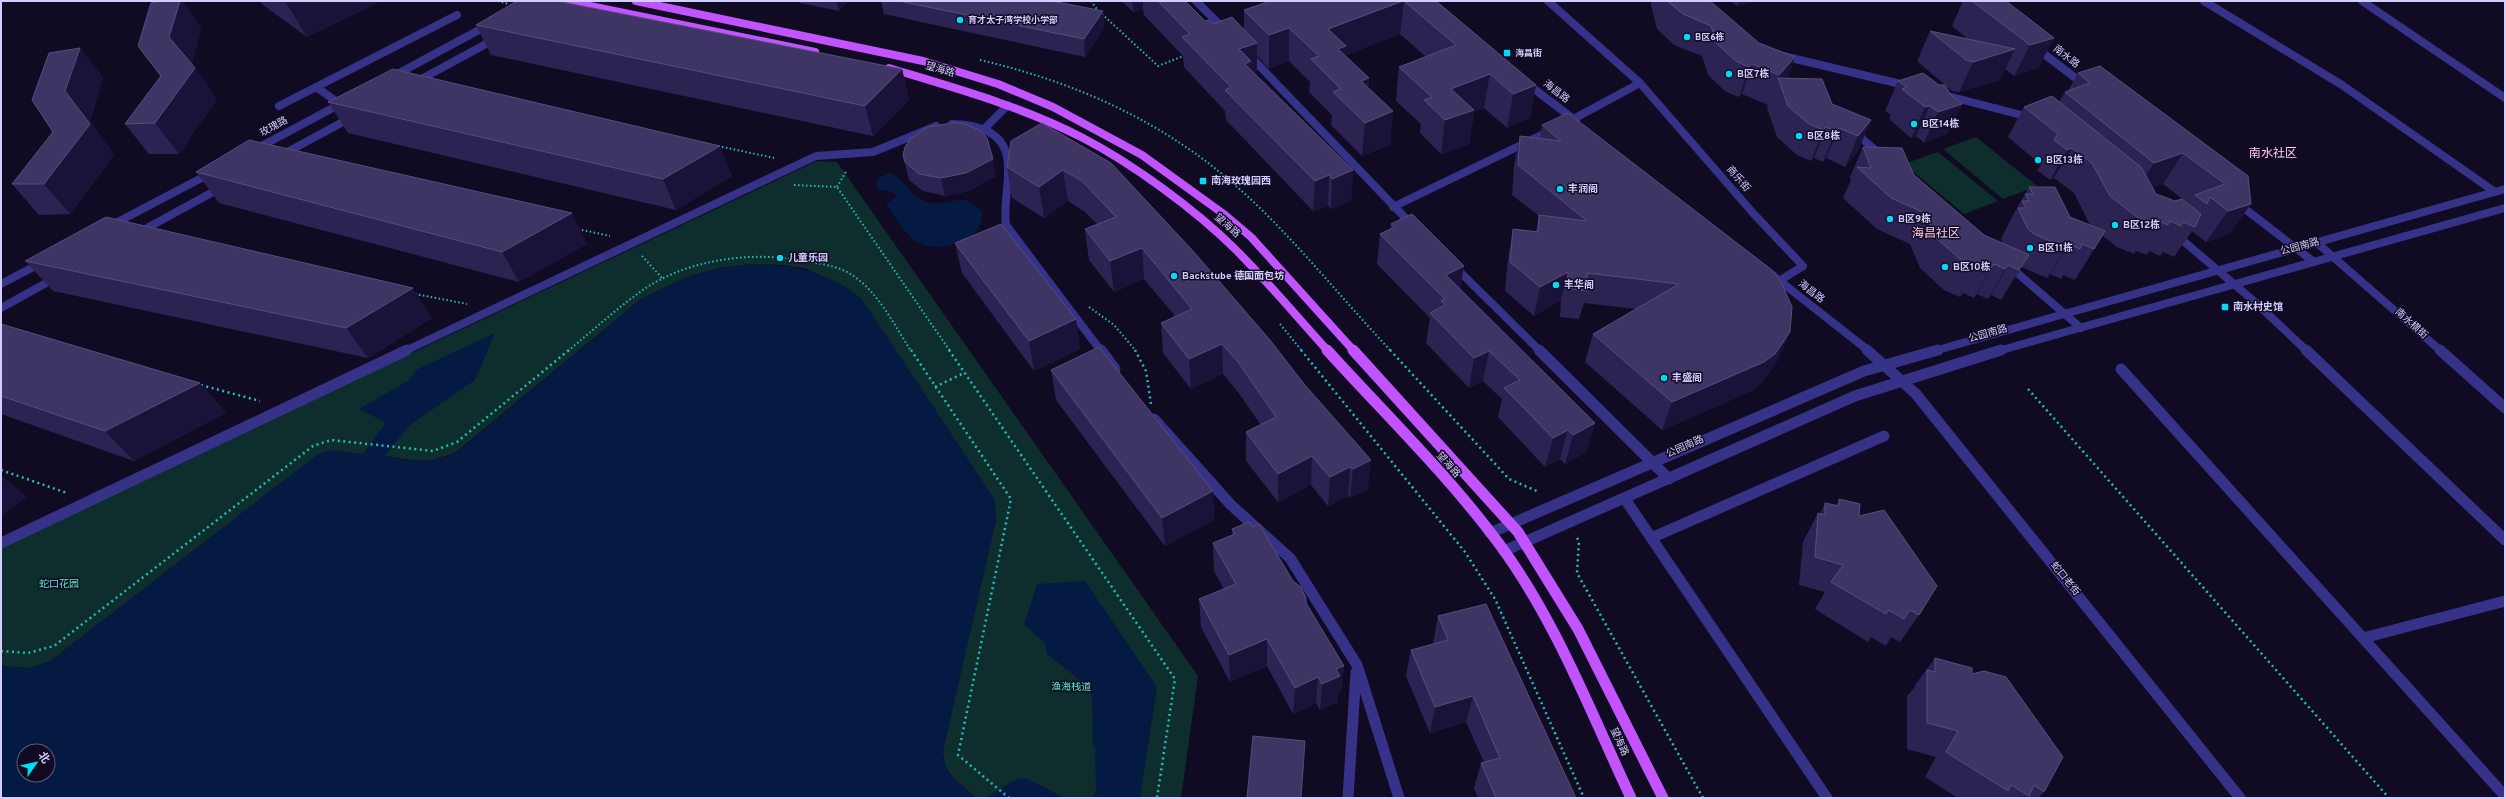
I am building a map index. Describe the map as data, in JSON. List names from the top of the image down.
{
  "streets": {
    "main road": ["望海路"],
    "street": [
      "南水路",
      "海昌路",
      "玫瑰路",
      "商乐街",
      "公园南路",
      "南水横街",
      "蛇口老街"
    ]
  },
  "crossings": [
    ["望海路", "公园南路"],
    ["海昌路", "商乐街"],
    ["海昌路", "公园南路"],
    ["海昌路", "蛇口老街"],
    ["公园南路", "南水横街"],
    ["公园南路", "蛇口老街"]
  ],
  "districts": ["南水社区", "海昌社区"],
  "parks": ["蛇口花园", "渔海栈道"],
  "places": {
    "other": [
      "育才太子湾学校小学部",
      "B区6栋",
      "B区7栋",
      "B区14栋",
      "B区8栋",
      "B区13栋",
      "丰润阁",
      "B区9栋",
      "B区12栋",
      "B区11栋",
      "儿童乐园",
      "B区10栋",
      "Backstube 德国面包坊",
      "丰华阁",
      "丰盛阁"
    ],
    "transit": ["海昌街", "南海玫瑰园西", "南水村史馆"]
  },
  "north": "top right"
}
